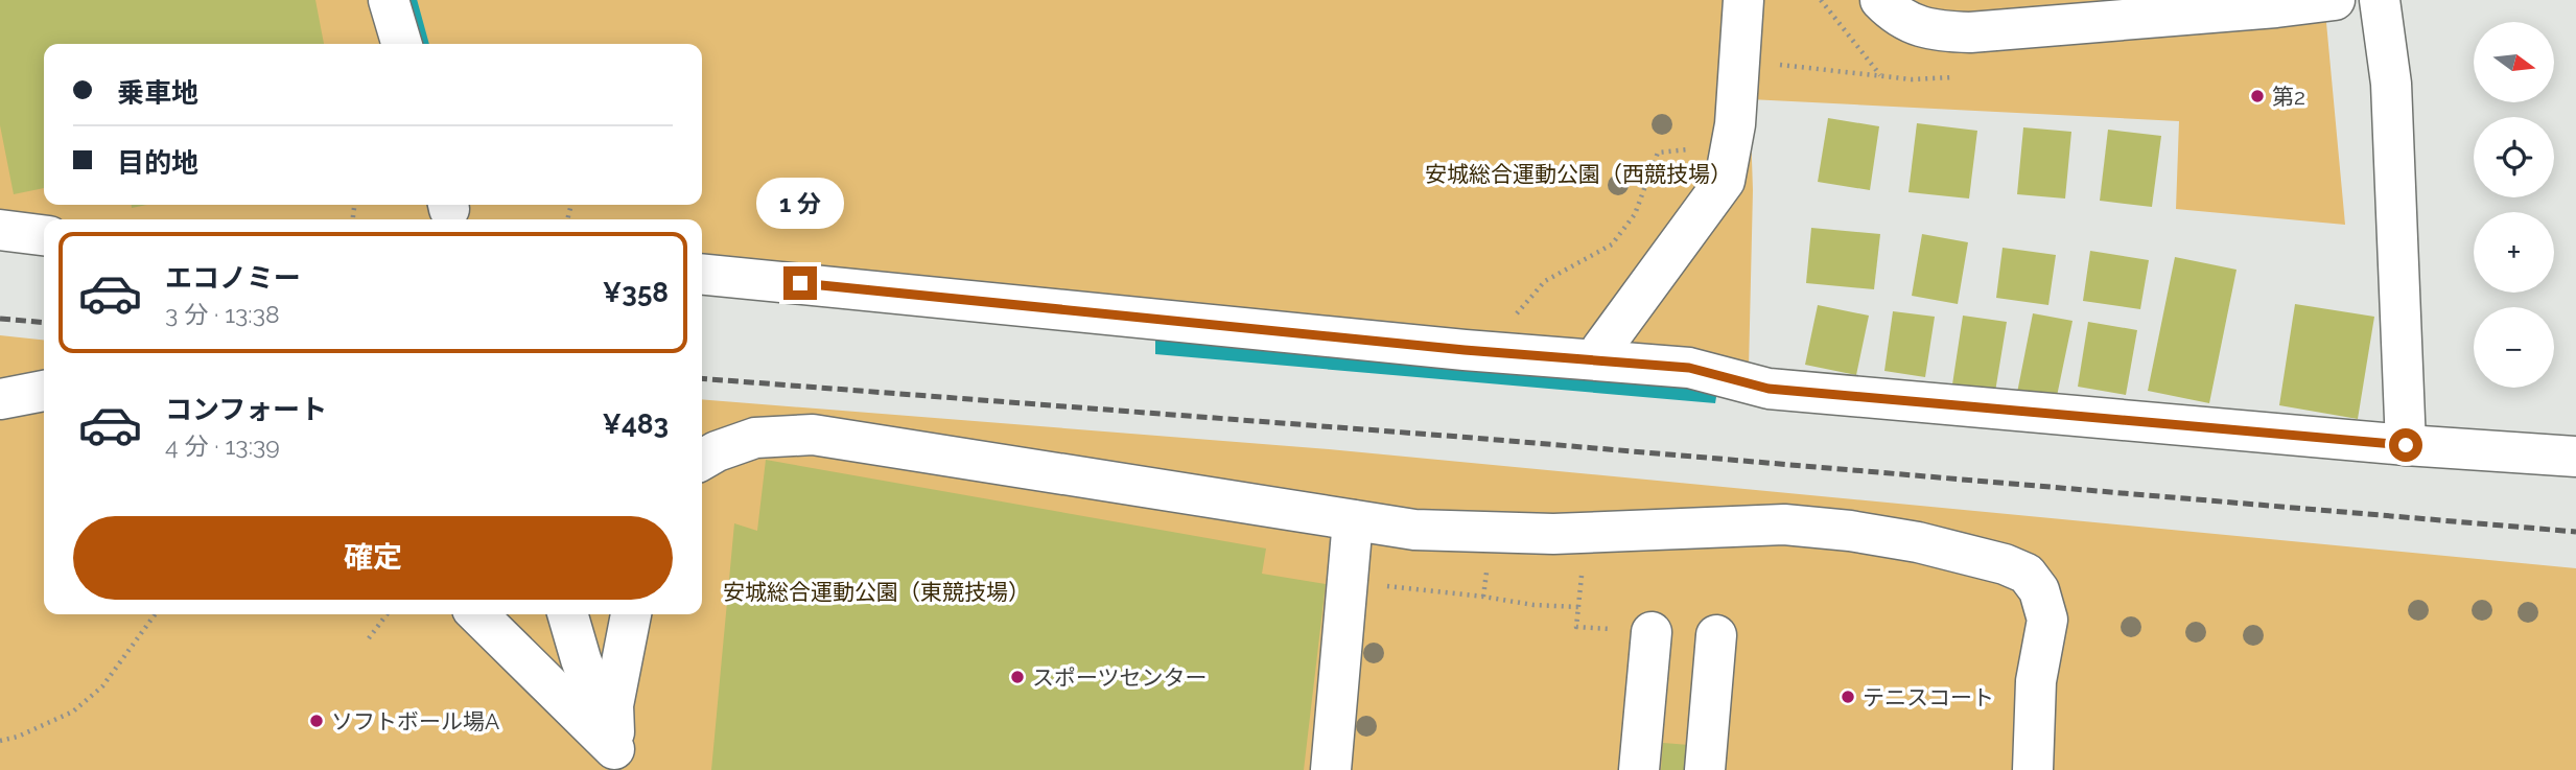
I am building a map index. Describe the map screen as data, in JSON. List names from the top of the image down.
{
  "parks": ["安城総合運動公園（西競技場）", "安城総合運動公園（東競技場）"],
  "places": [
    "第2",
    "スポーツセンター",
    "テニスコート",
    "ソフトボール場A"
  ],
  "north": "right",
  "page": {
    "map_buttons": ["+", "−"],
    "banner": ["乗車地", "目的地"],
    "bubble": "1 分",
    "list": [
      {
        "name": "エコノミー",
        "note": "3 分 · 13:38",
        "value": "¥358"
      },
      {
        "name": "コンフォート",
        "note": "4 分 · 13:39",
        "value": "¥483"
      }
    ],
    "buttons": "確定"
  }
}
